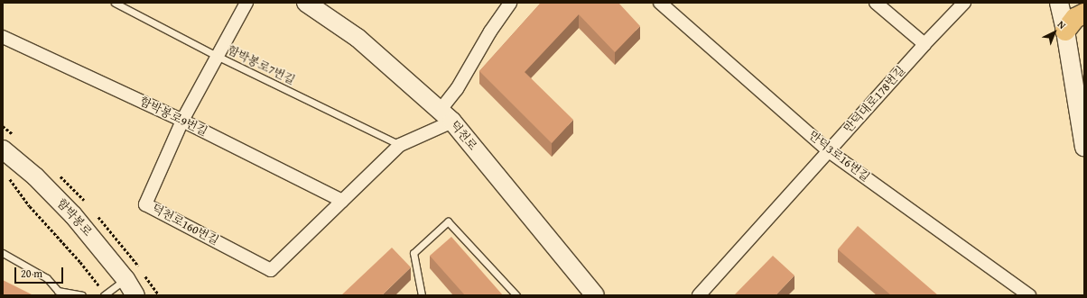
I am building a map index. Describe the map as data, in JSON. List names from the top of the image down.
{
  "streets": {
    "main road": ["덕천로", "함박봉로"],
    "street": [
      "만덕대로178번길",
      "함박봉로9번길",
      "만덕3로16번길",
      "덕천로160번길"
    ],
    "lane": ["함박봉로7번길"]
  },
  "crossings": [
    ["함박봉로7번길", "덕천로160번길"],
    ["만덕대로178번길", "만덕3로16번길"],
    ["함박봉로9번길", "덕천로160번길"]
  ],
  "scale_bar": "20 m",
  "north": "top right"
}
